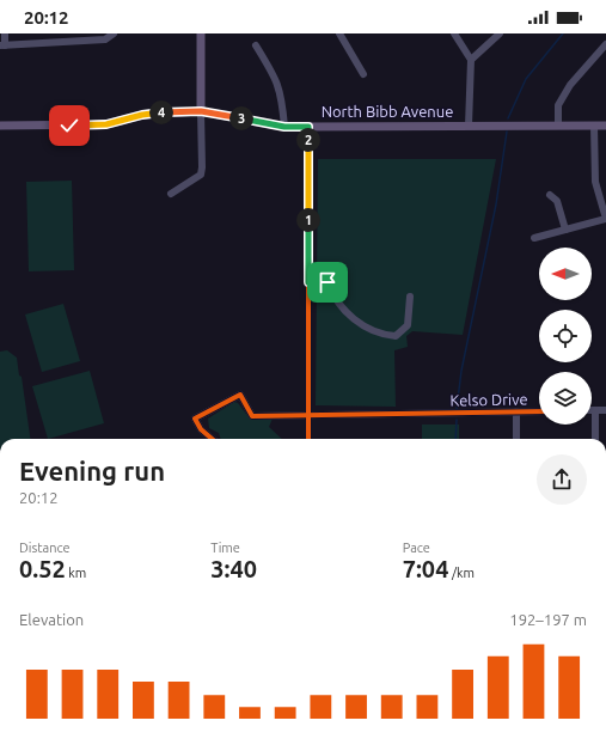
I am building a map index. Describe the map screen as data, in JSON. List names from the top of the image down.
{
  "streets": {
    "main road": ["North Bibb Avenue"],
    "street": ["Kelso Drive"]
  },
  "north": "left",
  "page": {
    "status": "20:12",
    "pins": [
      "4",
      "3",
      "2",
      "1"
    ],
    "heading": ["Evening run", "20:12"],
    "stats": [
      ["Distance", "0.52 km"],
      ["Time", "3:40"],
      ["Pace", "7:04 /km"]
    ],
    "chart": ["Elevation", "192–197 m"]
  }
}
